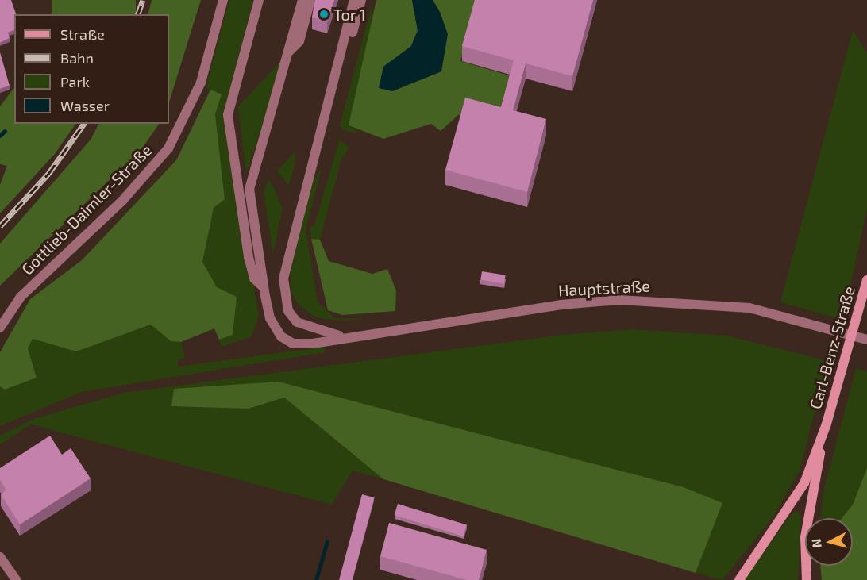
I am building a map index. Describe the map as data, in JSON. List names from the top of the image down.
{
  "streets": {
    "street": ["Gottlieb-Daimler-Straße", "Hauptstraße", "Carl-Benz-Straße"]
  },
  "places": ["Tor 1"],
  "legend": [
    "Straße",
    "Bahn",
    "Park",
    "Wasser"
  ],
  "north": "left"
}
